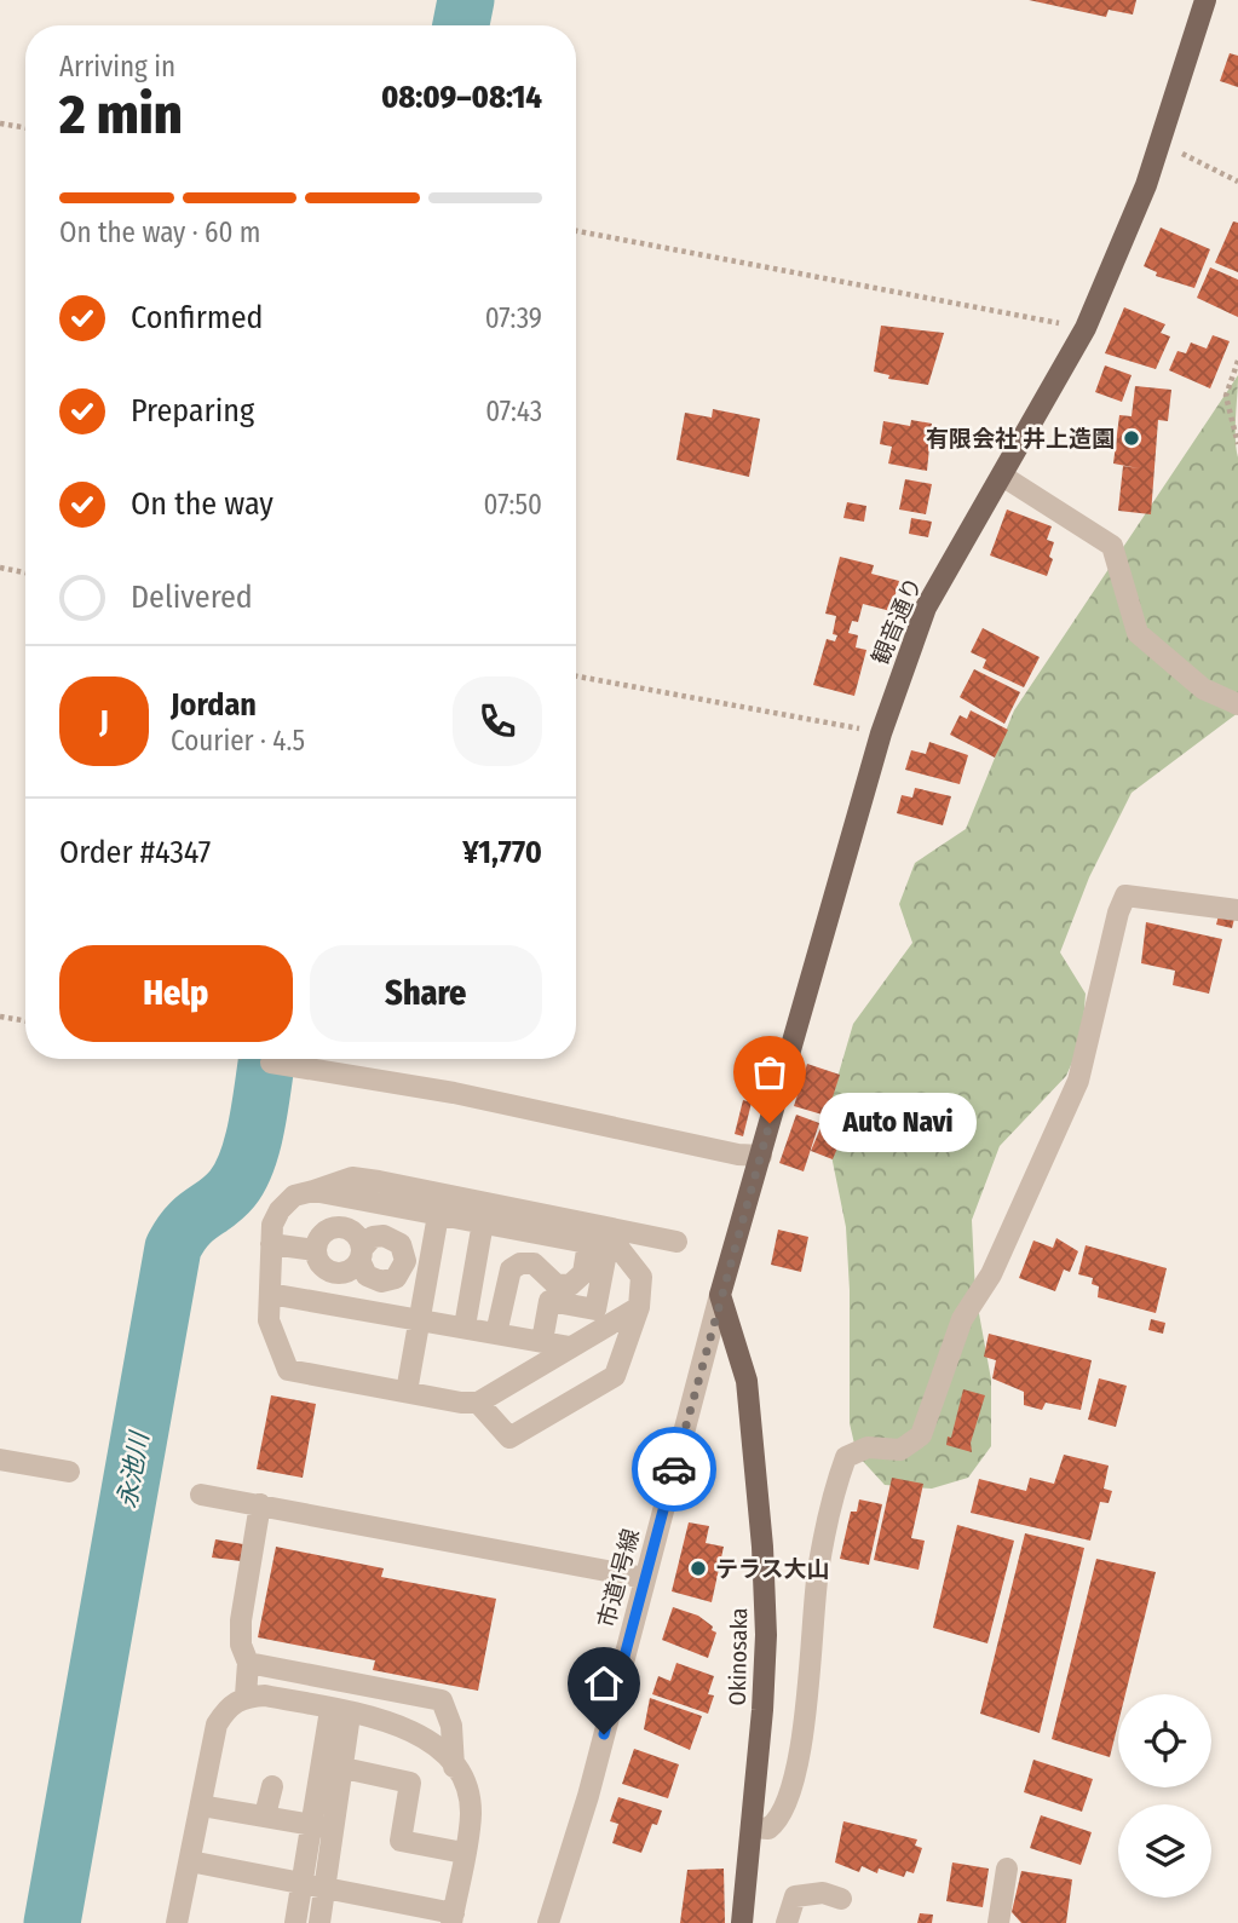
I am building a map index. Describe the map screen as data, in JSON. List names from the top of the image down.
{
  "streets": {
    "main road": ["観音通り", "Okinosaka"],
    "street": ["市道1号線"]
  },
  "crossings": [
    ["観音通り", "市道1号線"],
    ["観音通り", "Okinosaka"],
    ["市道1号線", "Okinosaka"]
  ],
  "water": ["永池川"],
  "places": ["有限会社 井上造園", "Auto Navi", "テラス大山"],
  "page": {
    "heading": ["2 min", "Arriving in", "08:09–08:14"],
    "panel": [
      "Jordan",
      "Courier · 4.5",
      "Order #4347",
      "¥1,770"
    ],
    "bar": "On the way · 60 m",
    "list": [
      ["Confirmed", "07:39"],
      ["Preparing", "07:43"],
      ["On the way", "07:50"],
      "Delivered"
    ],
    "round": "J",
    "buttons": ["Help", "Share"],
    "bubble": "Auto Navi"
  }
}
